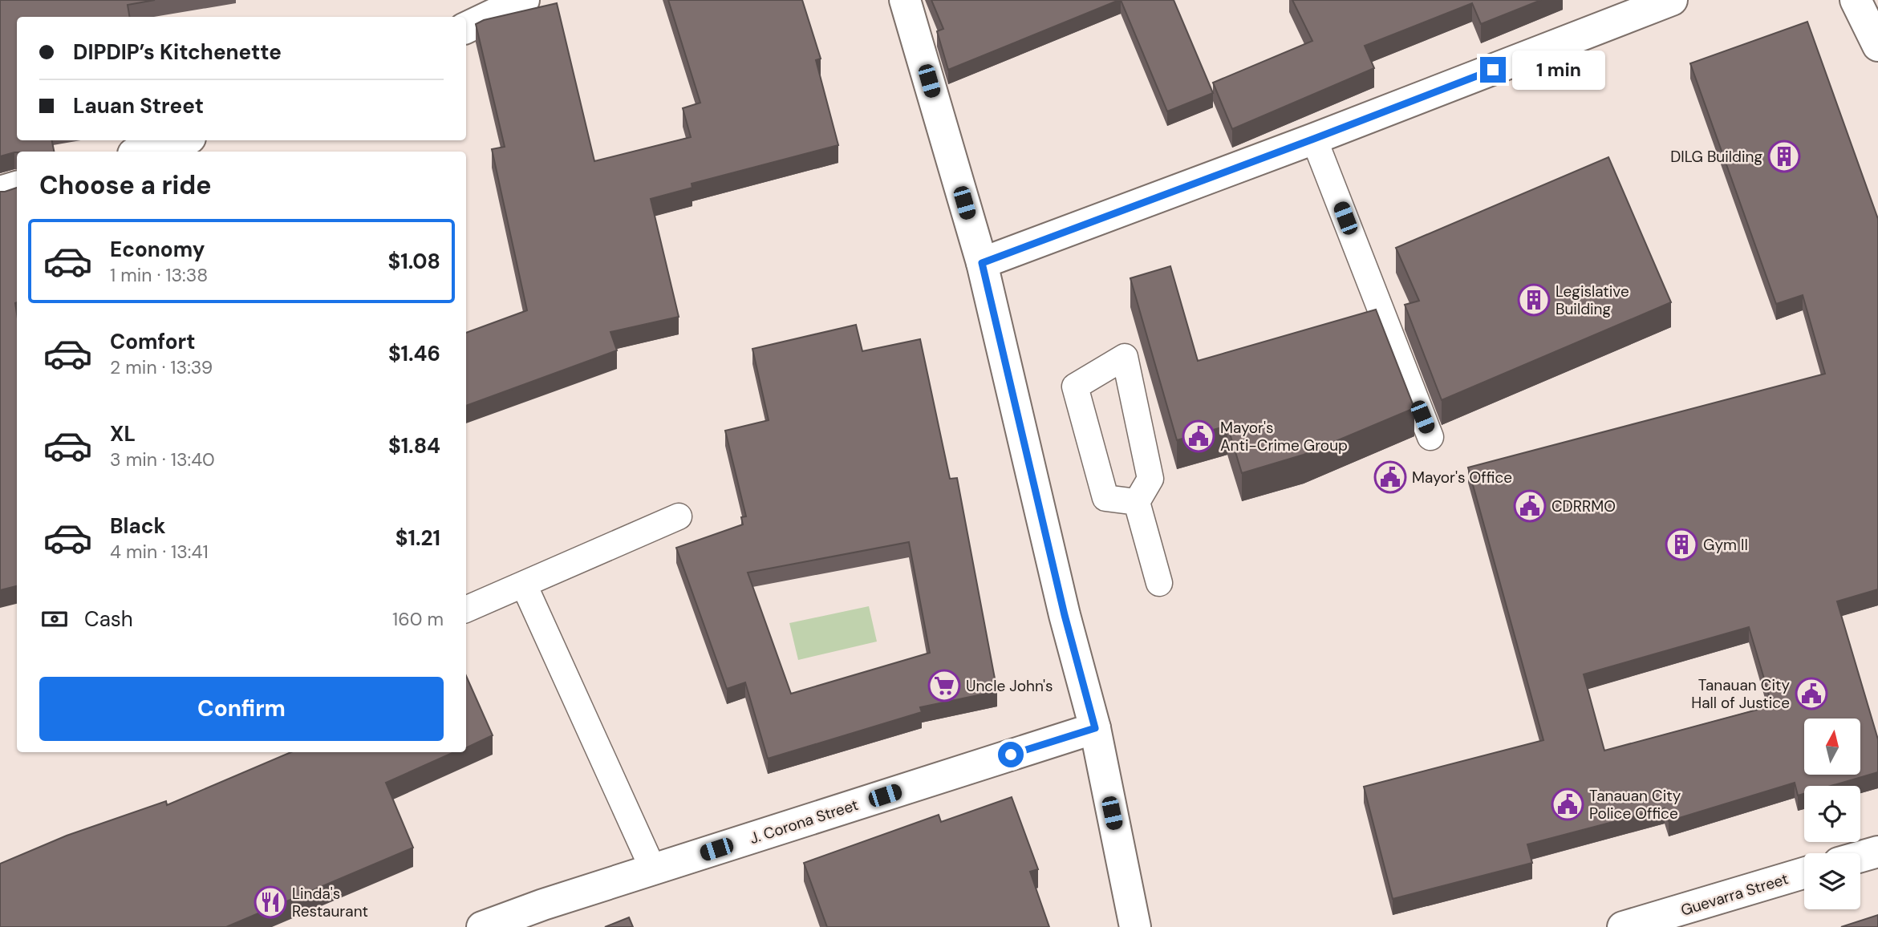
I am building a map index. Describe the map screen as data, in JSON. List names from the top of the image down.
{
  "streets": {
    "street": ["J. Corona Street", "Guevarra Street"]
  },
  "places": {
    "building": ["DILG Building", "Legislative Building", "Gym II"],
    "public building": [
      "Mayor's Anti-Crime Group",
      "Mayor's Office",
      "CDRRMO",
      "Tanauan City Hall of Justice",
      "Tanauan City Police Office"
    ],
    "supermarket": ["Uncle John's"],
    "restaurant": ["Linda's Restaurant"]
  },
  "north": "top",
  "page": {
    "banner": ["DIPDIP’s Kitchenette", "Lauan Street"],
    "bubble": "1 min",
    "heading": "Choose a ride",
    "list": [
      {
        "name": "Economy",
        "note": "1 min · 13:38",
        "value": "$1.08"
      },
      {
        "name": "Comfort",
        "note": "2 min · 13:39",
        "value": "$1.46"
      },
      {
        "name": "XL",
        "note": "3 min · 13:40",
        "value": "$1.84"
      },
      {
        "name": "Black",
        "note": "4 min · 13:41",
        "value": "$1.21"
      }
    ],
    "pay": ["Cash", "160 m"],
    "buttons": "Confirm"
  }
}
